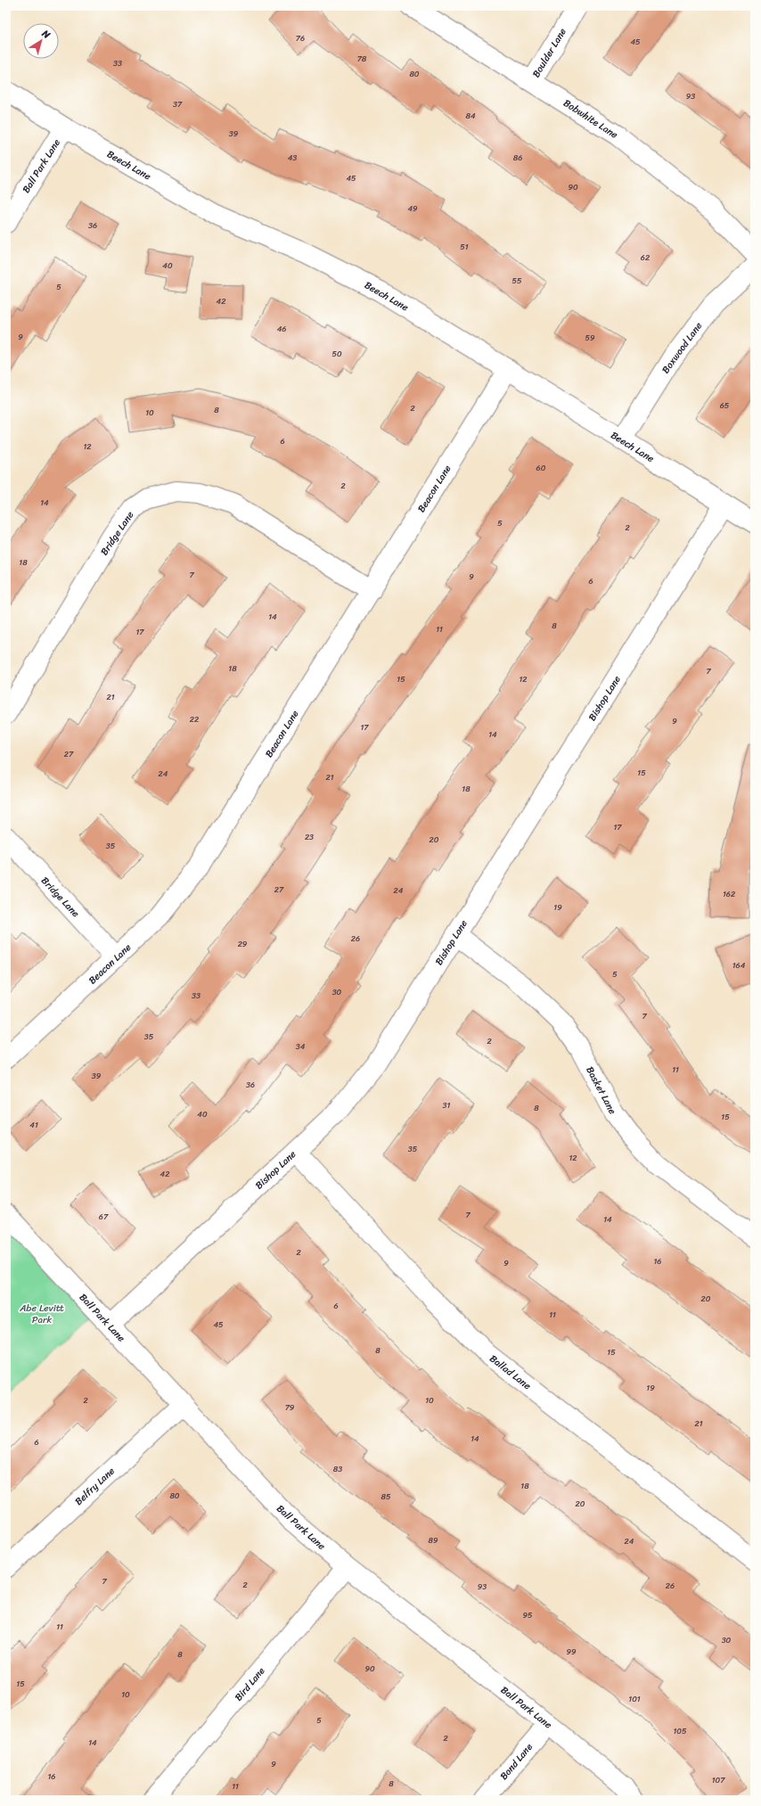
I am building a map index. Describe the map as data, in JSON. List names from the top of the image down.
{
  "streets": {
    "street": [
      "Boulder Lane",
      "Bobwhite Lane",
      "Beech Lane",
      "Ball Park Lane",
      "Boxwood Lane",
      "Beacon Lane",
      "Bridge Lane",
      "Bishop Lane",
      "Basket Lane",
      "Ballad Lane",
      "Belfry Lane",
      "Bird Lane",
      "Bond Lane"
    ]
  },
  "crossings": [
    ["Boulder Lane", "Bobwhite Lane"],
    ["Beech Lane", "Ball Park Lane"],
    ["Beech Lane", "Boxwood Lane"],
    ["Beech Lane", "Beacon Lane"],
    ["Beech Lane", "Bishop Lane"],
    ["Ball Park Lane", "Bishop Lane"],
    ["Ball Park Lane", "Belfry Lane"],
    ["Ball Park Lane", "Bird Lane"],
    ["Ball Park Lane", "Bond Lane"],
    ["Beacon Lane", "Bridge Lane"],
    ["Bishop Lane", "Basket Lane"],
    ["Bishop Lane", "Ballad Lane"]
  ],
  "parks": ["Abe Levitt Park"],
  "house_numbers": [
    "76",
    "45",
    "78",
    "33",
    "80",
    "93",
    "37",
    "84",
    "39",
    "43",
    "86",
    "45",
    "90",
    "49",
    "36",
    "51",
    "62",
    "40",
    "55",
    "5",
    "42",
    "46",
    "9",
    "59",
    "50",
    "65",
    "2",
    "8",
    "10",
    "6",
    "12",
    "60",
    "2",
    "14",
    "5",
    "2",
    "18",
    "7",
    "9",
    "6",
    "14",
    "8",
    "11",
    "17",
    "18",
    "7",
    "15",
    "12",
    "21",
    "22",
    "9",
    "17",
    "14",
    "27",
    "15",
    "24",
    "21",
    "18",
    "17",
    "23",
    "20",
    "35",
    "27",
    "24",
    "162",
    "19",
    "26",
    "29",
    "164",
    "5",
    "30",
    "33",
    "7",
    "35",
    "2",
    "34",
    "11",
    "39",
    "36",
    "31",
    "8",
    "40",
    "15",
    "41",
    "35",
    "12",
    "42",
    "7",
    "67",
    "14",
    "2",
    "16",
    "9",
    "20",
    "6",
    "11",
    "45",
    "8",
    "15",
    "19",
    "2",
    "10",
    "79",
    "21",
    "14",
    "6",
    "83",
    "18",
    "80",
    "85",
    "20",
    "89",
    "24",
    "7",
    "2",
    "26",
    "93",
    "95",
    "11",
    "30",
    "99",
    "8",
    "90",
    "15",
    "10",
    "101",
    "5",
    "105",
    "2",
    "14",
    "9",
    "16",
    "107",
    "8",
    "11"
  ],
  "north": "top right"
}
